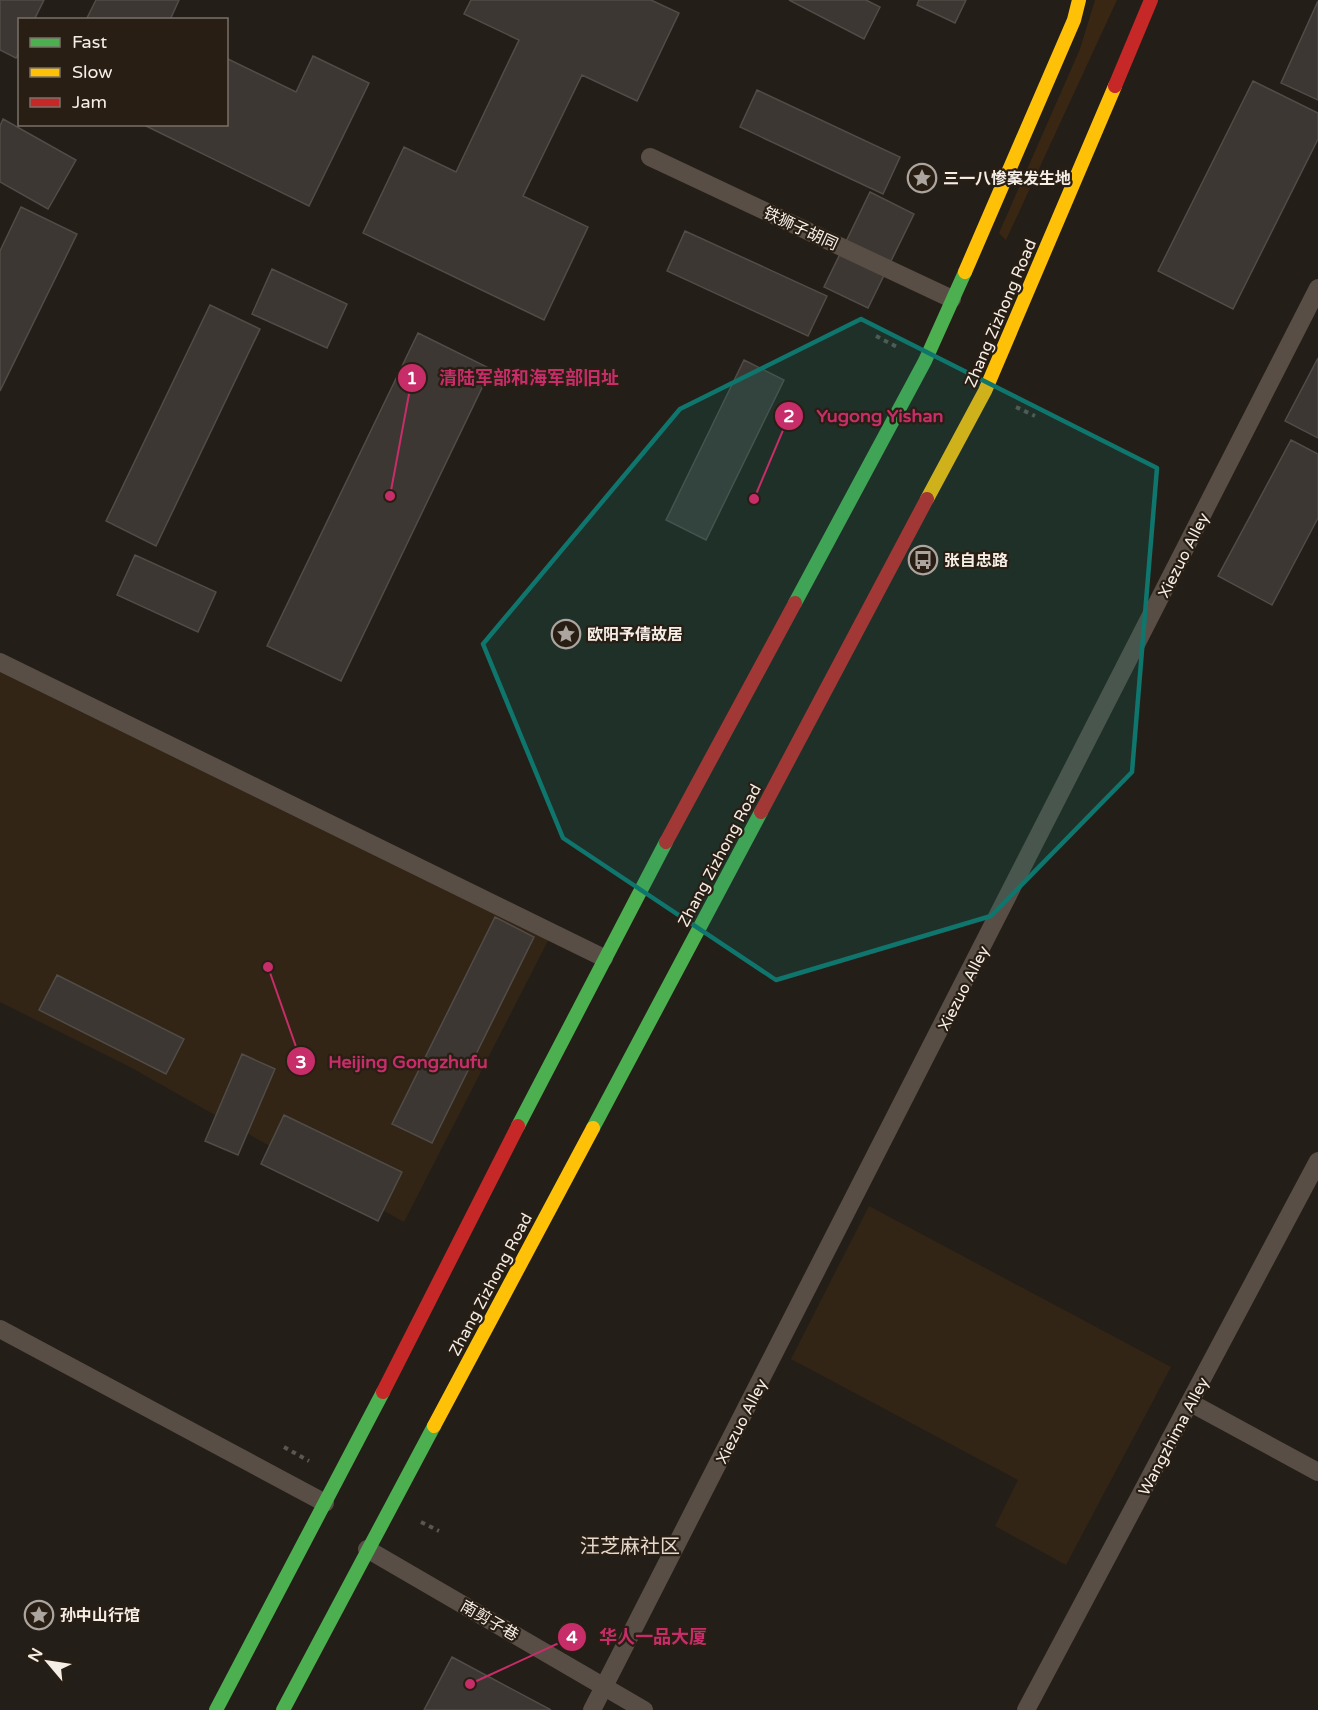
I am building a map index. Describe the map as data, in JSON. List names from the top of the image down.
{
  "streets": {
    "main road": ["Zhang Zizhong Road"],
    "lane": [
      "铁狮子胡同",
      "Xiezuo Alley",
      "Wangzhima Alley",
      "南剪子巷"
    ]
  },
  "crossings": [
    ["Zhang Zizhong Road", "南剪子巷"],
    ["Xiezuo Alley", "南剪子巷"]
  ],
  "districts": ["汪芝麻社区"],
  "places": {
    "place": ["三一八惨案发生地", "欧阳予倩故居", "孙中山行馆"],
    "other": [
      "清陆军部和海军部旧址",
      "Yugong Yishan",
      "Heijing Gongzhufu",
      "华人一品大厦"
    ],
    "bus stop": ["张自忠路"]
  },
  "legend": ["Fast", "Slow", "Jam"],
  "north": "top left"
}
